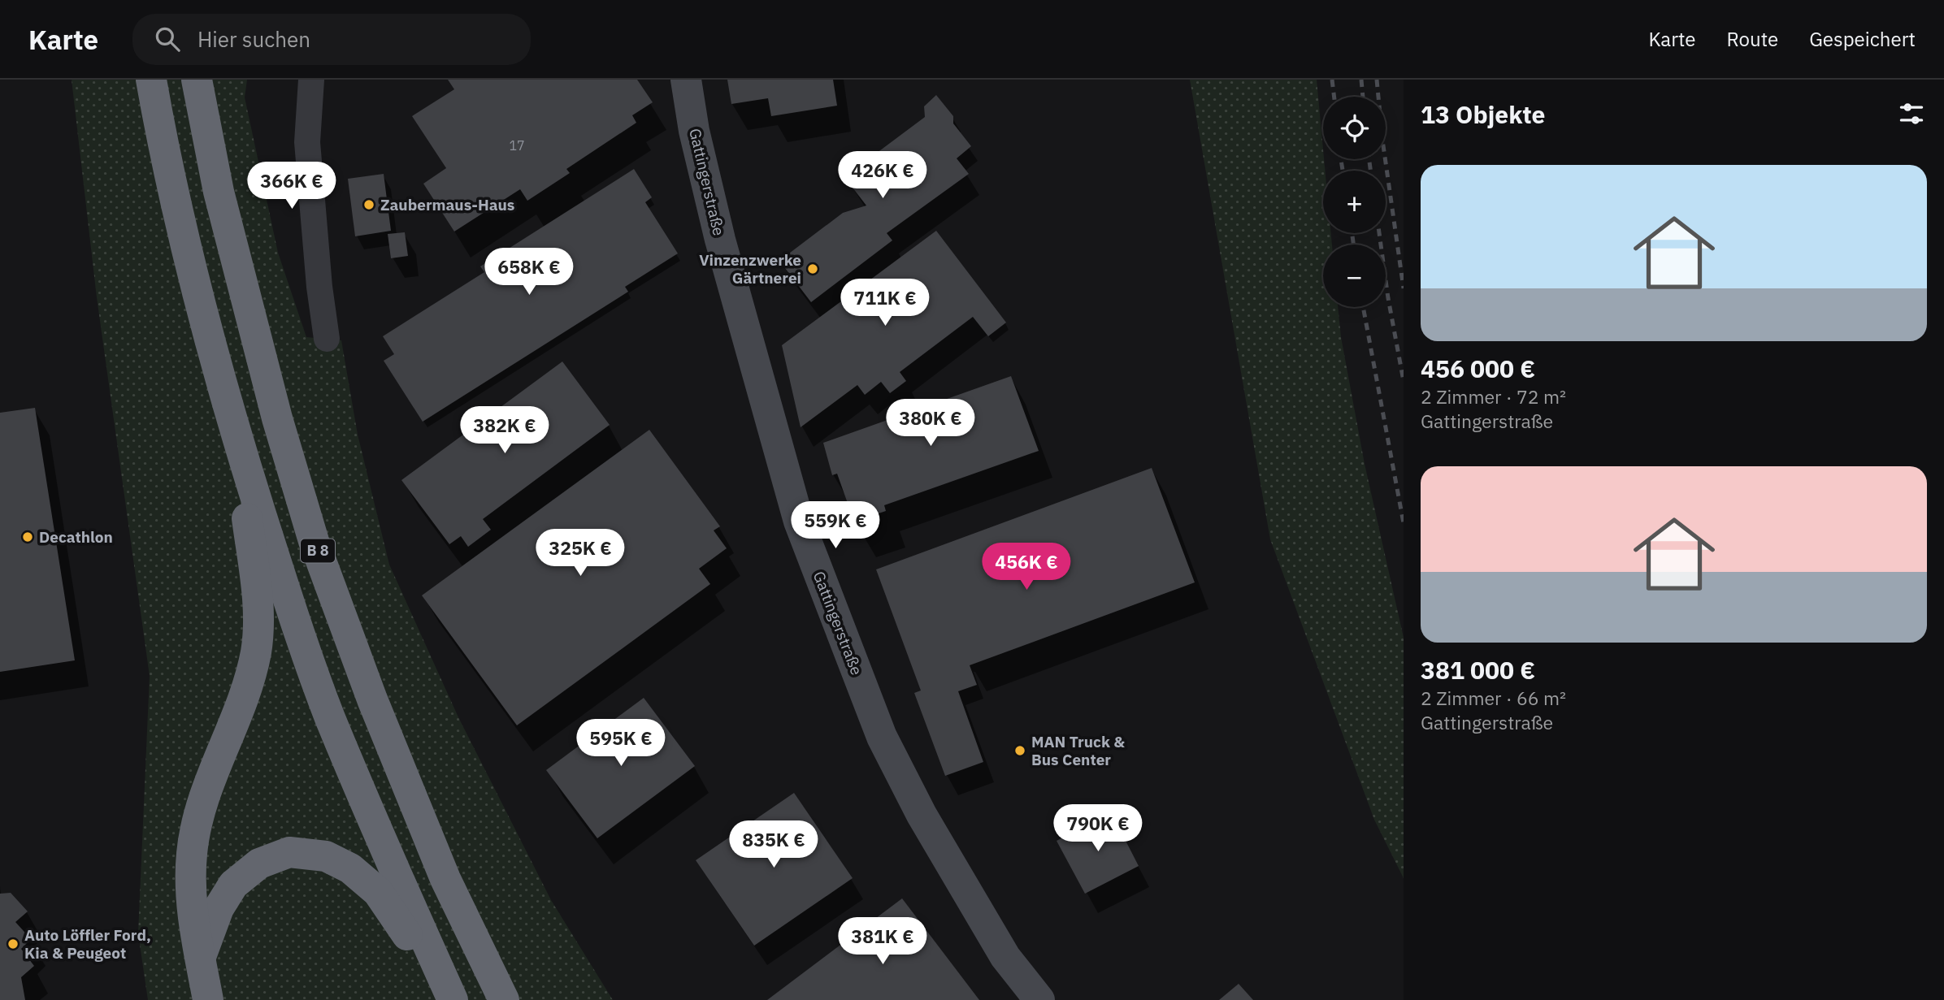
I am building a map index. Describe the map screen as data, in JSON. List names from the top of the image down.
{
  "streets": {
    "highway": ["B 8"],
    "street": ["Gattingerstraße"]
  },
  "places": [
    "Zaubermaus-Haus",
    "Vinzenzwerke Gärtnerei",
    "Decathlon",
    "MAN Truck & Bus Center",
    "Auto Löffler Ford, Kia & Peugeot"
  ],
  "house_numbers": ["17"],
  "page": {
    "header": "Karte",
    "search": "Hier suchen",
    "nav": ["Karte", "Route", "Gespeichert"],
    "heading": "13 Objekte",
    "map_buttons": ["+", "−"],
    "list": [
      {
        "name": "456 000 €",
        "note": "2 Zimmer · 72 m² · Gattingerstraße"
      },
      {
        "name": "381 000 €",
        "note": "2 Zimmer · 66 m² · Gattingerstraße"
      }
    ],
    "price": [
      "426K €",
      "366K €",
      "658K €",
      "711K €",
      "380K €",
      "382K €",
      "559K €",
      "325K €",
      "456K €",
      "595K €",
      "790K €",
      "835K €",
      "381K €"
    ]
  }
}
